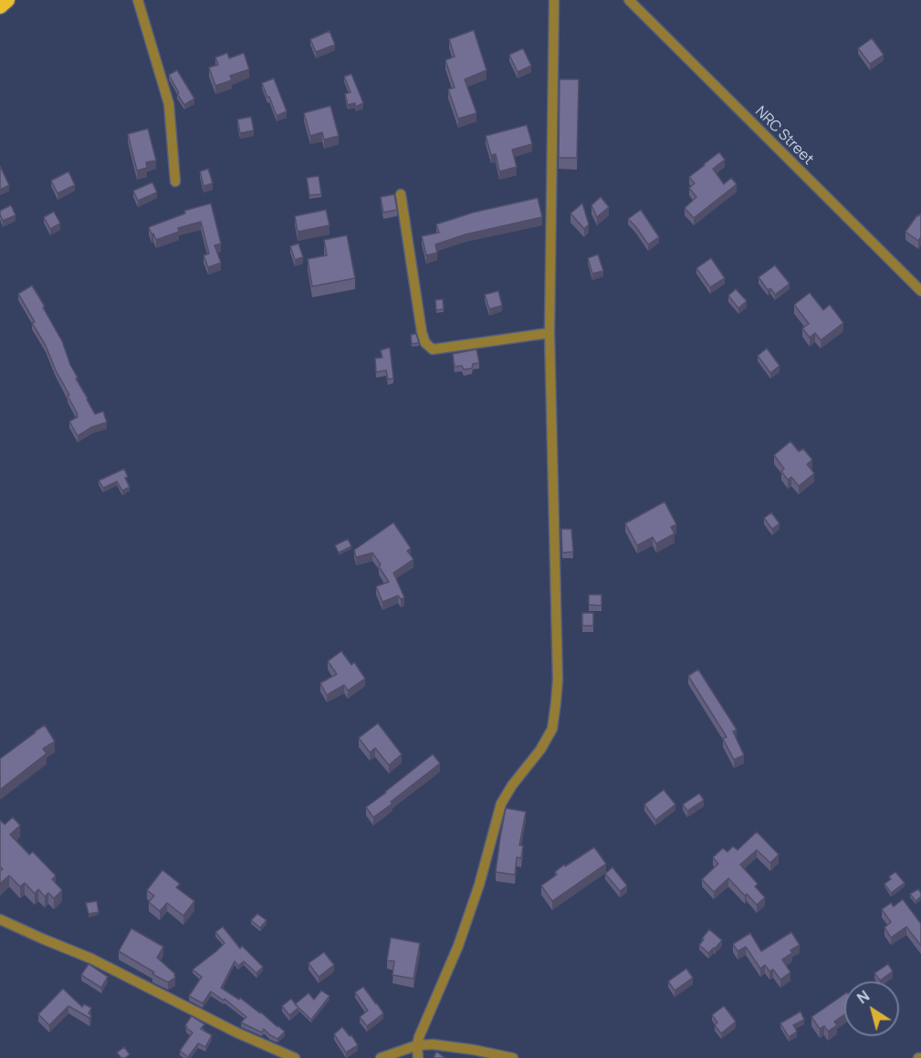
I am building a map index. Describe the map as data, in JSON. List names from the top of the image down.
{
  "streets": {
    "street": ["NRC Street"]
  },
  "north": "top left"
}
